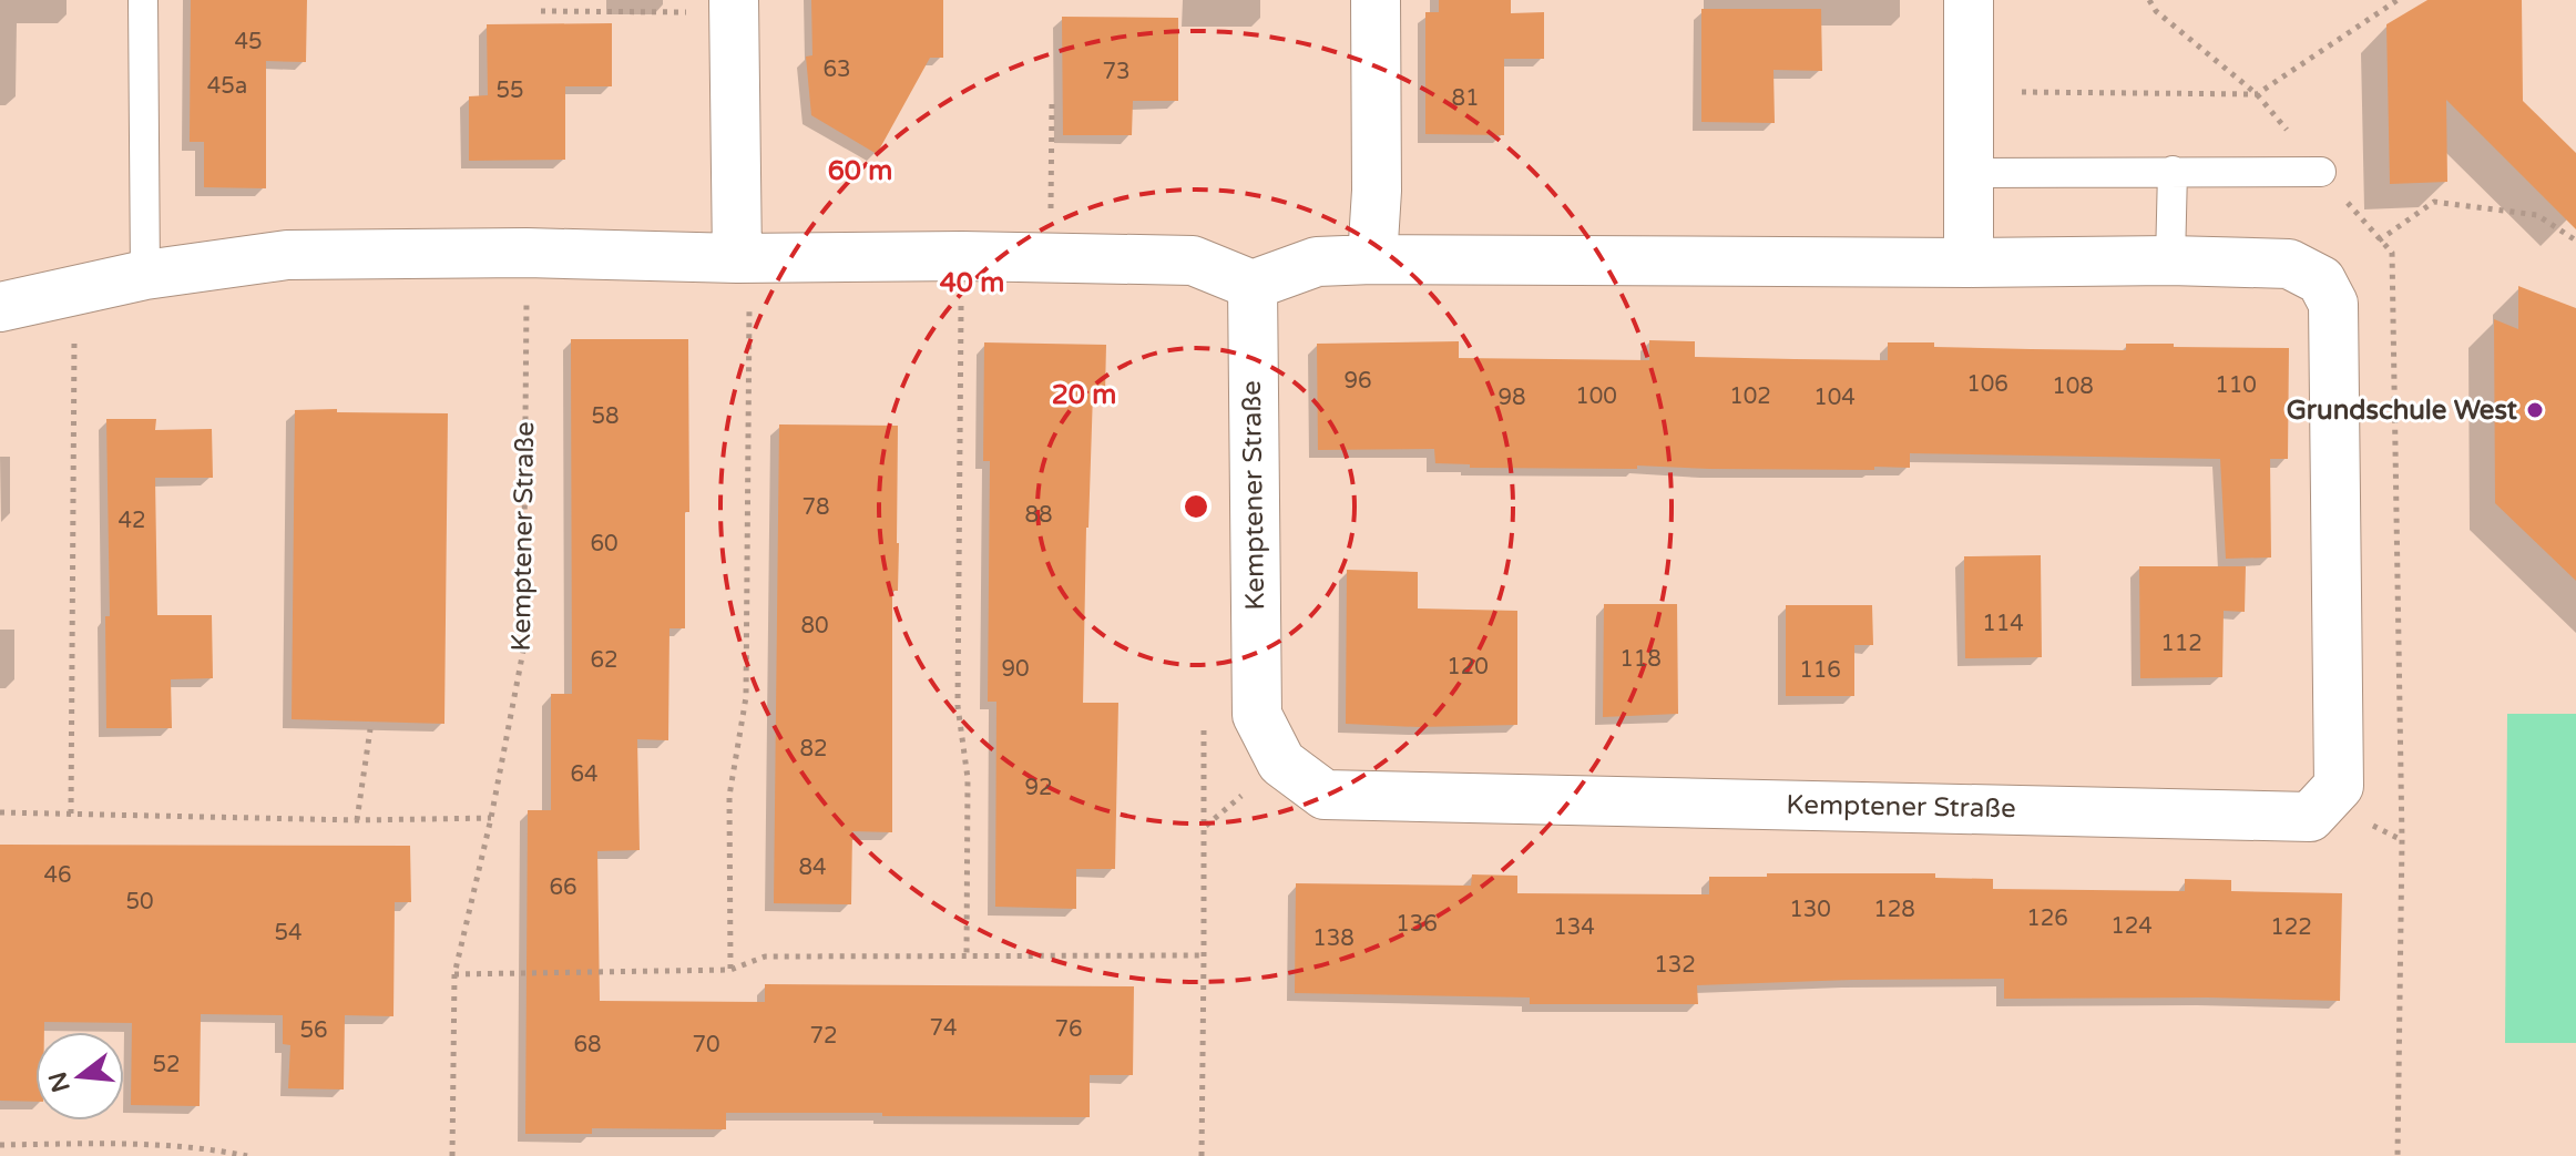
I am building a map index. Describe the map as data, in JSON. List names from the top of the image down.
{
  "streets": {
    "street": ["Kemptener Straße"]
  },
  "places": ["Grundschule West"],
  "house_numbers": [
    "45",
    "63",
    "73",
    "45a",
    "55",
    "81",
    "96",
    "106",
    "110",
    "108",
    "100",
    "102",
    "98",
    "104",
    "58",
    "78",
    "88",
    "42",
    "60",
    "114",
    "80",
    "112",
    "118",
    "62",
    "120",
    "90",
    "116",
    "82",
    "64",
    "92",
    "84",
    "46",
    "66",
    "50",
    "130",
    "128",
    "126",
    "136",
    "124",
    "134",
    "122",
    "54",
    "138",
    "132",
    "74",
    "76",
    "56",
    "72",
    "68",
    "70",
    "52"
  ],
  "north": "left",
  "rings": ["60 m", "40 m", "20 m"]
}
